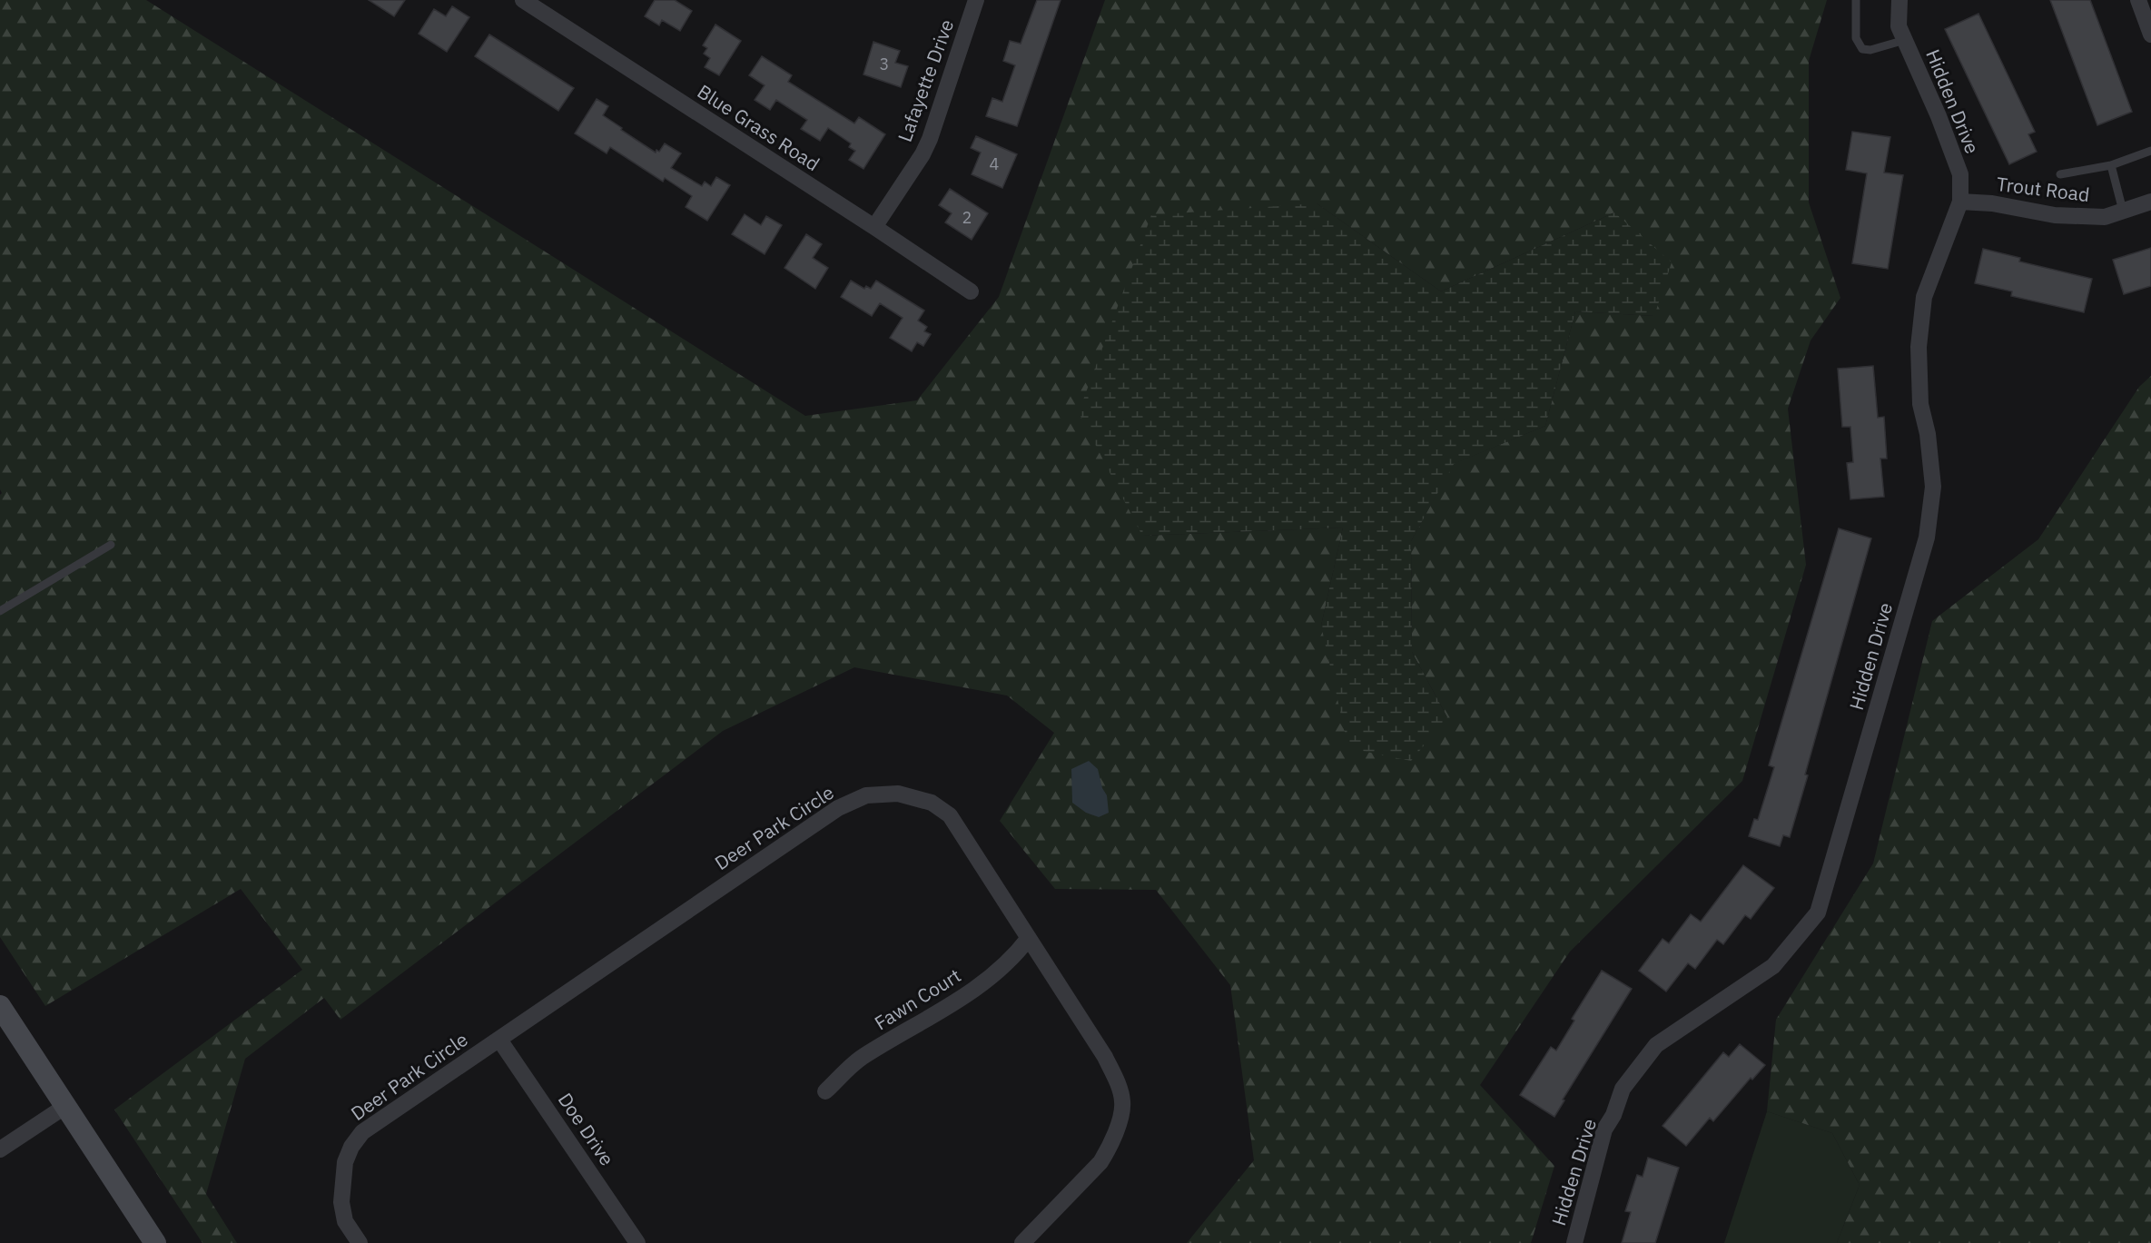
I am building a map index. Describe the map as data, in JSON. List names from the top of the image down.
{
  "streets": {
    "street": [
      "Lafayette Drive",
      "Hidden Drive",
      "Blue Grass Road",
      "Trout Road",
      "Deer Park Circle",
      "Fawn Court",
      "Doe Drive"
    ]
  },
  "crossings": [
    ["Lafayette Drive", "Blue Grass Road"],
    ["Hidden Drive", "Trout Road"],
    ["Deer Park Circle", "Fawn Court"],
    ["Deer Park Circle", "Doe Drive"]
  ],
  "house_numbers": ["3", "4", "2"]
}
